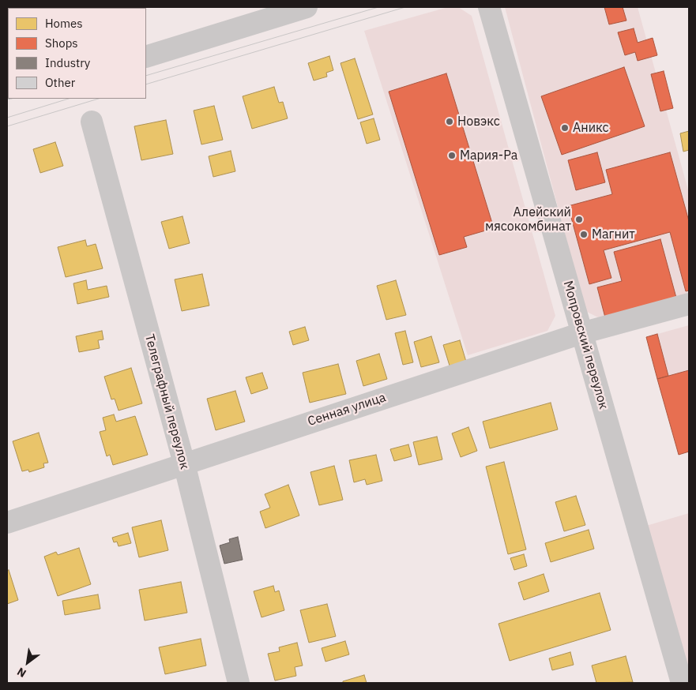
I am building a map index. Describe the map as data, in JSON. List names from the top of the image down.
{
  "streets": {
    "street": ["Мопровский переулок", "Телеграфный переулок", "Сенная улица"]
  },
  "crossings": [
    ["Мопровский переулок", "Сенная улица"],
    ["Телеграфный переулок", "Сенная улица"]
  ],
  "places": [
    "Новэкс",
    "Аникс",
    "Мария-Ра",
    "Алейский мясокомбинат",
    "Магнит"
  ],
  "legend": [
    "Homes",
    "Shops",
    "Industry",
    "Other"
  ],
  "north": "bottom left"
}
